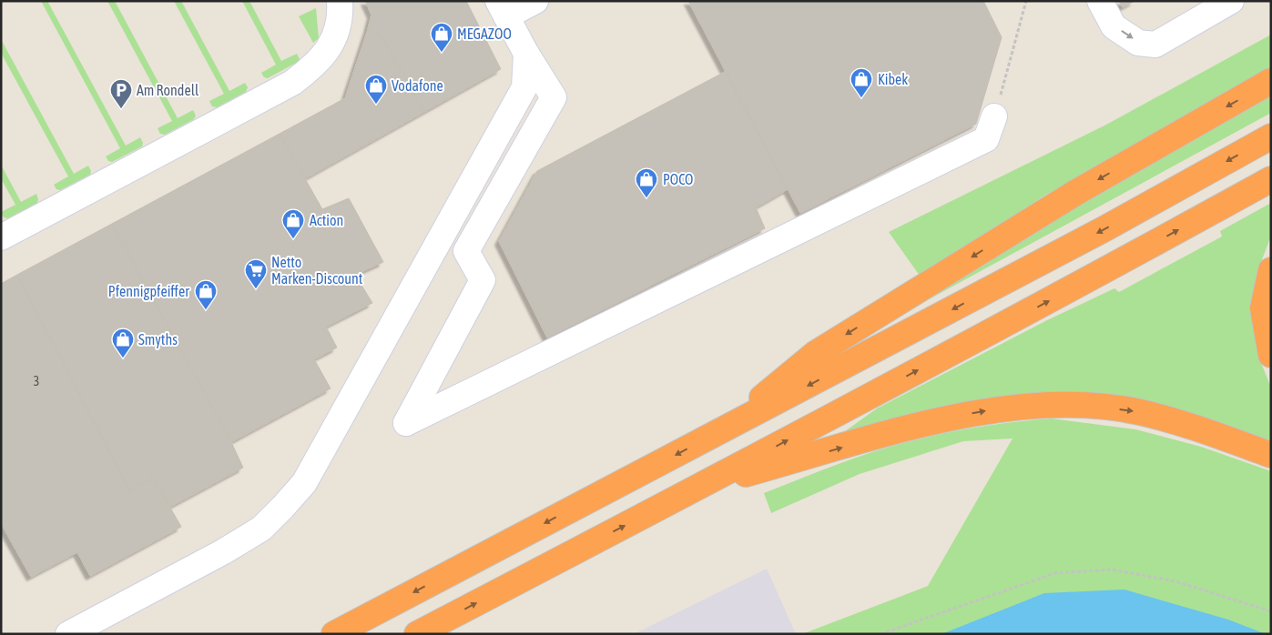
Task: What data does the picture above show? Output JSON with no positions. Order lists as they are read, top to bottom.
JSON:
{
  "places": {
    "shop": [
      "MEGAZOO",
      "Kibek",
      "Vodafone",
      "POCO",
      "Action",
      "Pfennigpfeiffer",
      "Smyths"
    ],
    "parking": ["Am Rondell"],
    "supermarket": ["Netto Marken-Discount"]
  },
  "house_numbers": ["3"]
}
